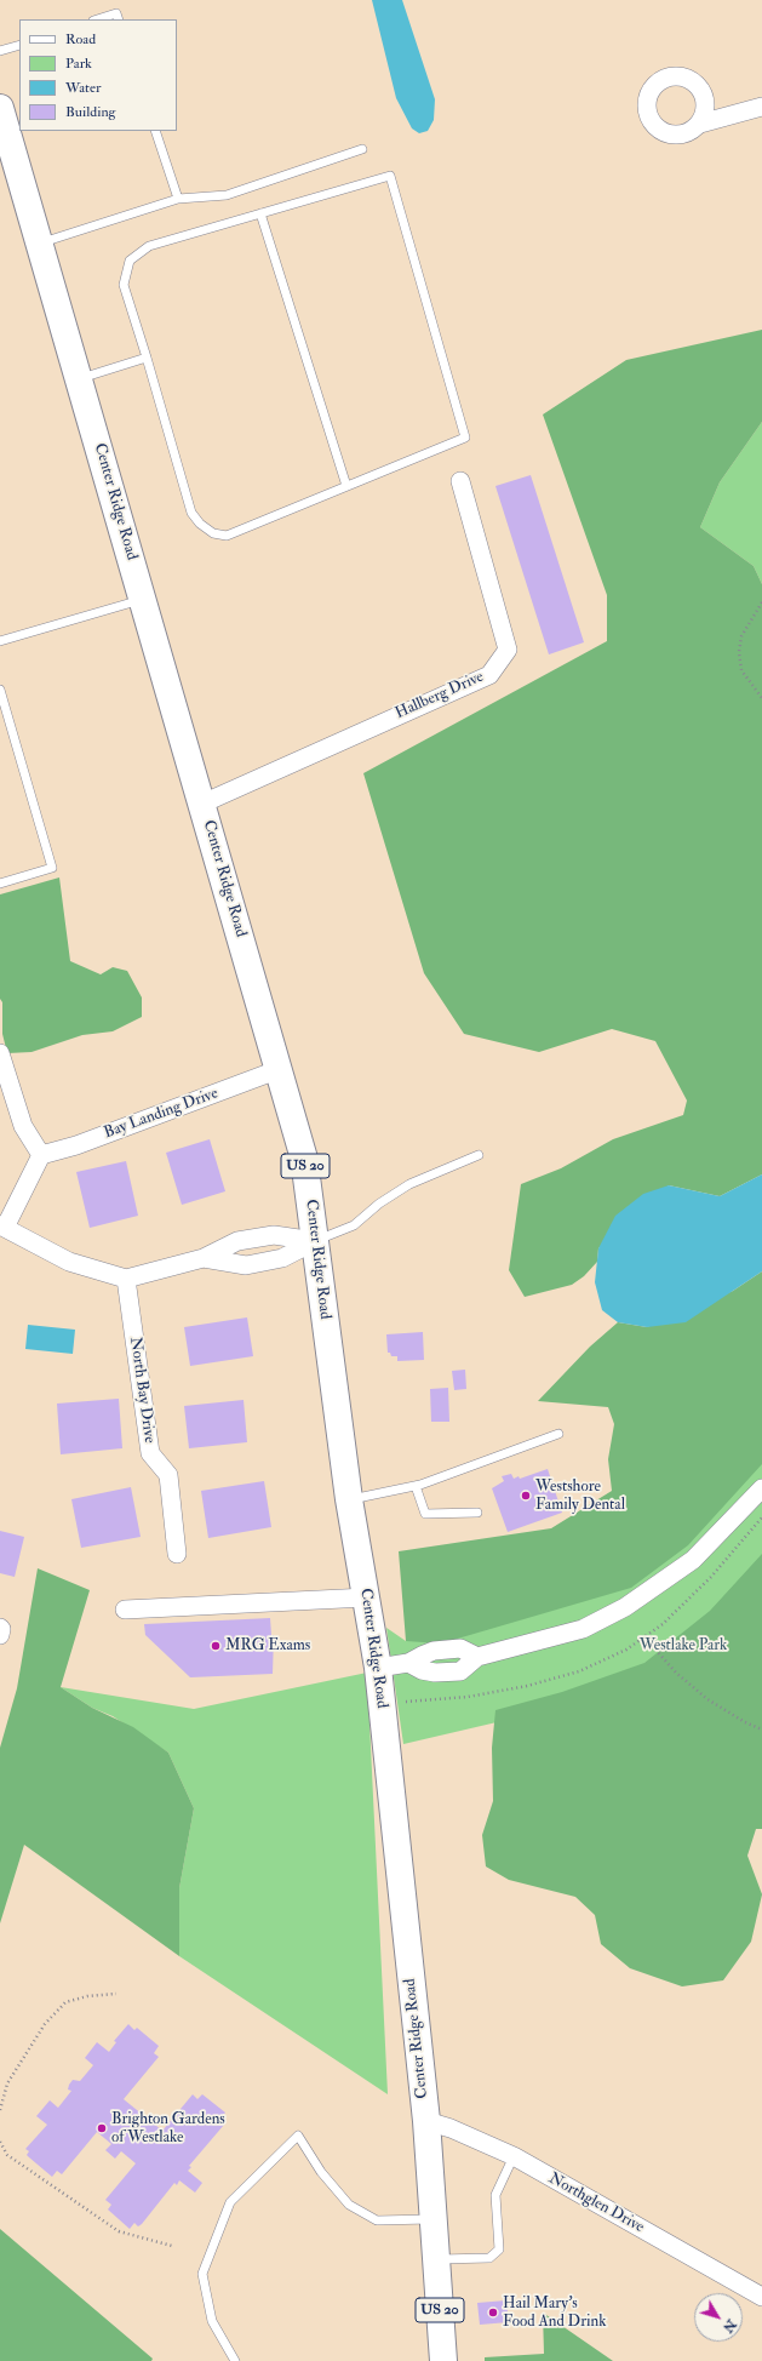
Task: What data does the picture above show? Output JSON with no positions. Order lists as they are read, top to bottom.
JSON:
{
  "streets": {
    "main road": ["Center Ridge Road", "US 20"],
    "street": [
      "Hallberg Drive",
      "Bay Landing Drive",
      "North Bay Drive",
      "Northglen Drive"
    ]
  },
  "crossings": [
    ["Center Ridge Road", "Hallberg Drive"],
    ["Center Ridge Road", "Bay Landing Drive"],
    ["Center Ridge Road", "Northglen Drive"]
  ],
  "parks": ["Westlake Park"],
  "places": [
    "Westshore Family Dental",
    "MRG Exams",
    "Brighton Gardens of Westlake",
    "Hail Mary's Food And Drink"
  ],
  "legend": [
    "Road",
    "Park",
    "Water",
    "Building"
  ],
  "north": "bottom right"
}
